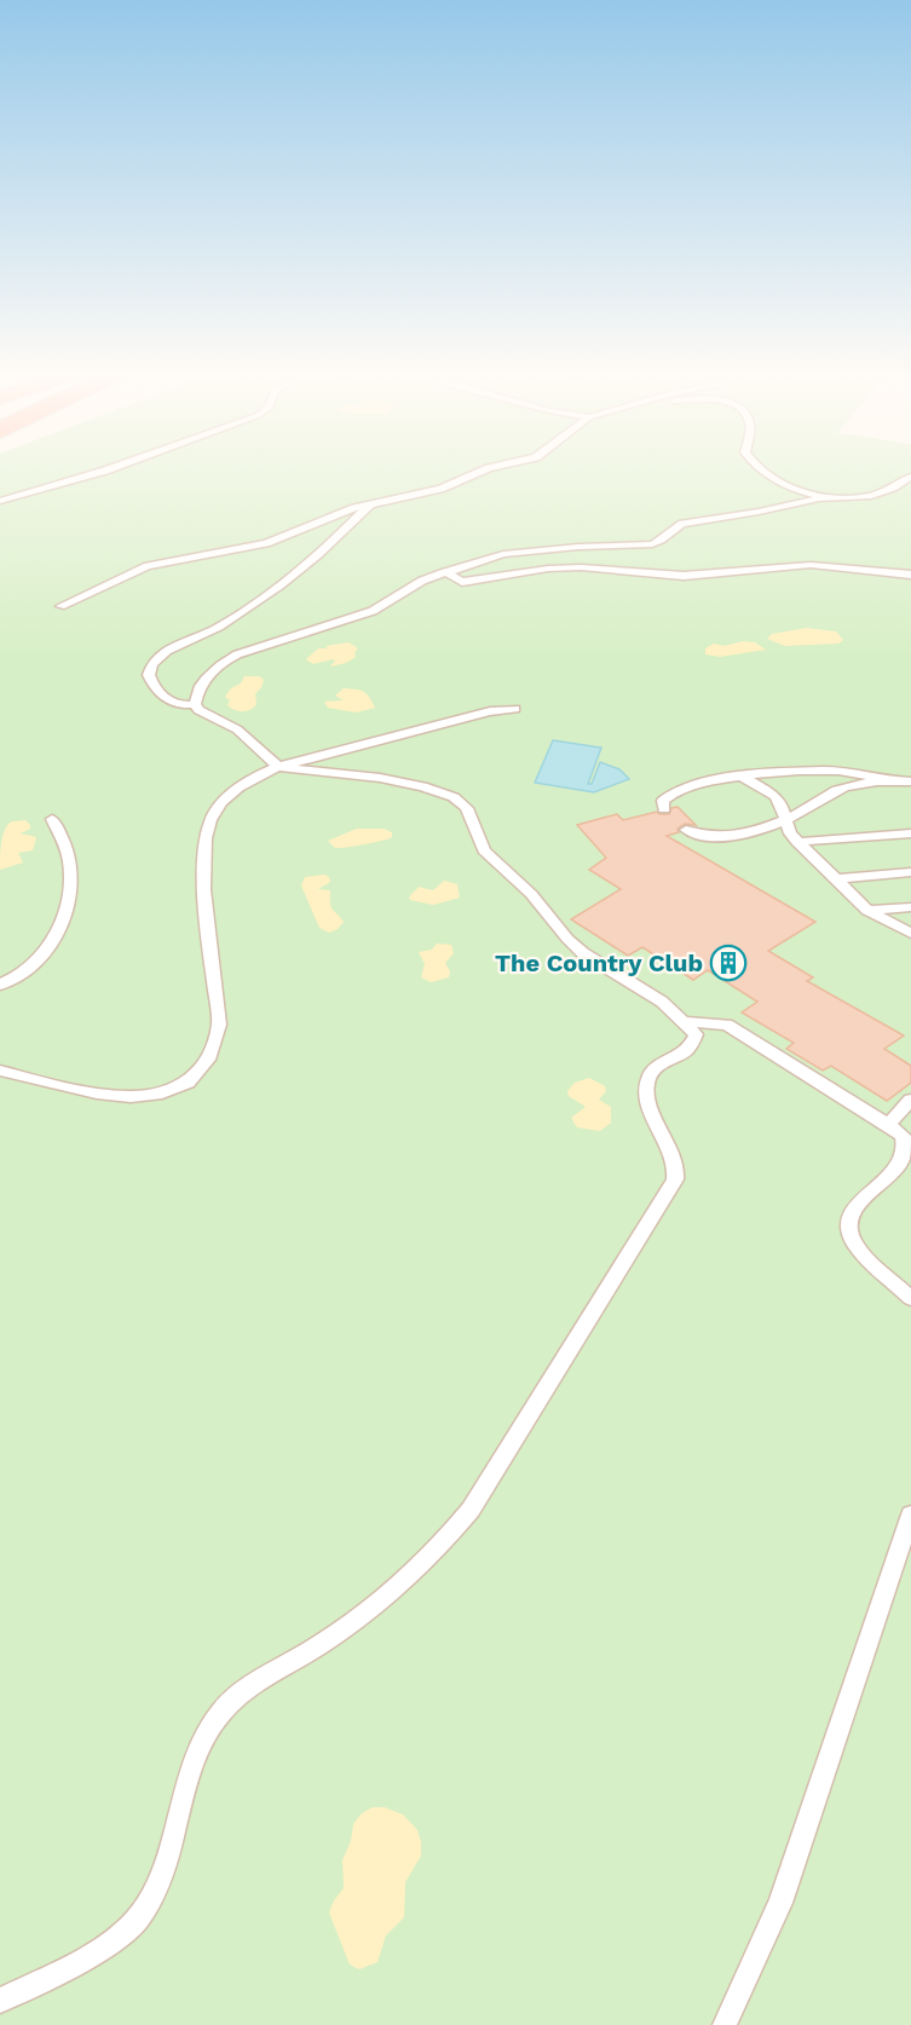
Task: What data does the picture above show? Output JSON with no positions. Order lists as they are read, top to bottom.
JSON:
{
  "places": {
    "building": ["The Country Club"]
  }
}
